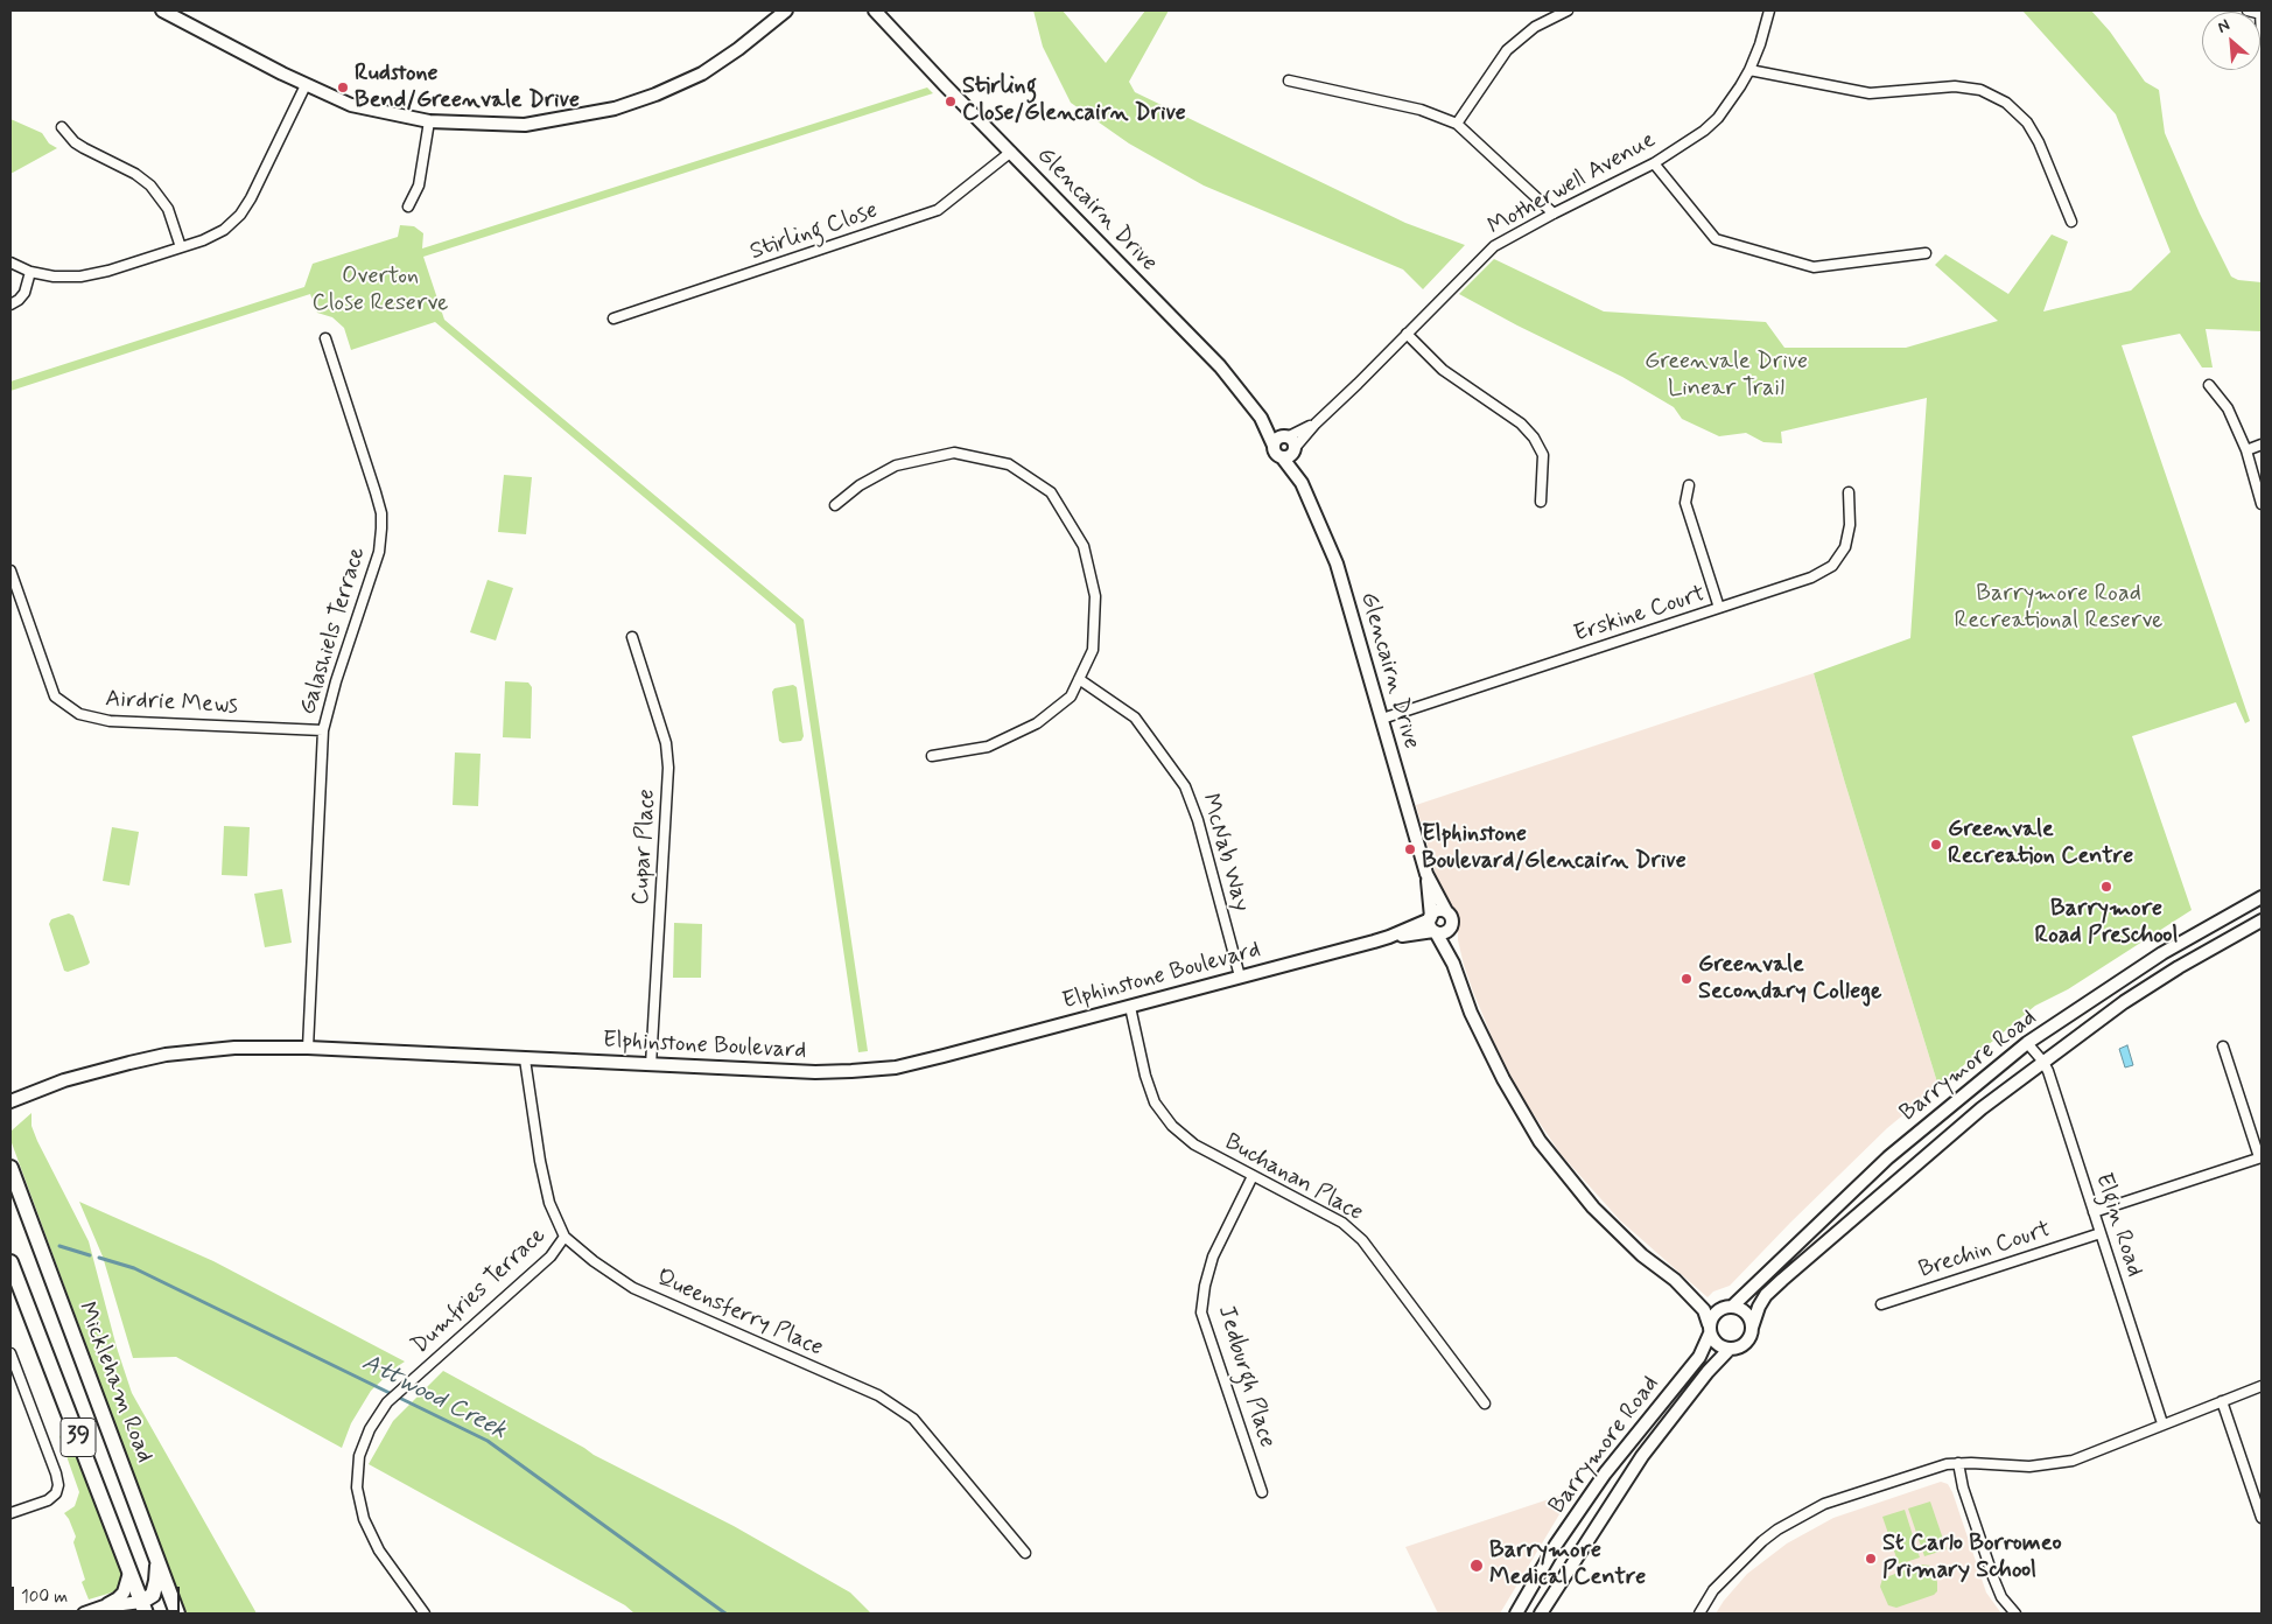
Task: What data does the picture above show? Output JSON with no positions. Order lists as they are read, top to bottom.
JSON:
{
  "streets": {
    "main road": ["Mickleham Road", "39"],
    "street": [
      "Motherwell Avenue",
      "Glencairn Drive",
      "Stirling Close",
      "Erskine Court",
      "Galashiels Terrace",
      "Airdrie Mews",
      "Cupar Place",
      "McNab Way",
      "Elphinstone Boulevard",
      "Barrymore Road",
      "Buchanan Place",
      "Elgin Road",
      "Brechin Court",
      "Dumfries Terrace",
      "Queensferry Place",
      "Jedburgh Place"
    ]
  },
  "crossings": [
    ["Motherwell Avenue", "Glencairn Drive"],
    ["Glencairn Drive", "Stirling Close"],
    ["Glencairn Drive", "Erskine Court"],
    ["Glencairn Drive", "Elphinstone Boulevard"],
    ["Glencairn Drive", "Barrymore Road"],
    ["Galashiels Terrace", "Airdrie Mews"],
    ["Galashiels Terrace", "Elphinstone Boulevard"],
    ["Cupar Place", "Elphinstone Boulevard"],
    ["McNab Way", "Elphinstone Boulevard"],
    ["Elphinstone Boulevard", "Buchanan Place"],
    ["Elphinstone Boulevard", "Queensferry Place"],
    ["Barrymore Road", "Elgin Road"],
    ["Buchanan Place", "Jedburgh Place"],
    ["Elgin Road", "Brechin Court"],
    ["Dumfries Terrace", "Queensferry Place"]
  ],
  "water": ["Attwood Creek"],
  "parks": ["Overton Close Reserve", "Greenvale Drive Linear Trail", "Barrymore Road Recreational Reserve"],
  "places": [
    "Rudstone Bend/Greenvale Drive",
    "Stirling Close/Glencairn Drive",
    "Greenvale Recreation Centre",
    "Elphinstone Boulevard/Glencairn Drive",
    "Barrymore Road Preschool",
    "Greenvale Secondary College",
    "St Carlo Borromeo Primary School",
    "Barrymore Medical Centre"
  ],
  "scale_bar": "100 m",
  "north": "top left"
}
